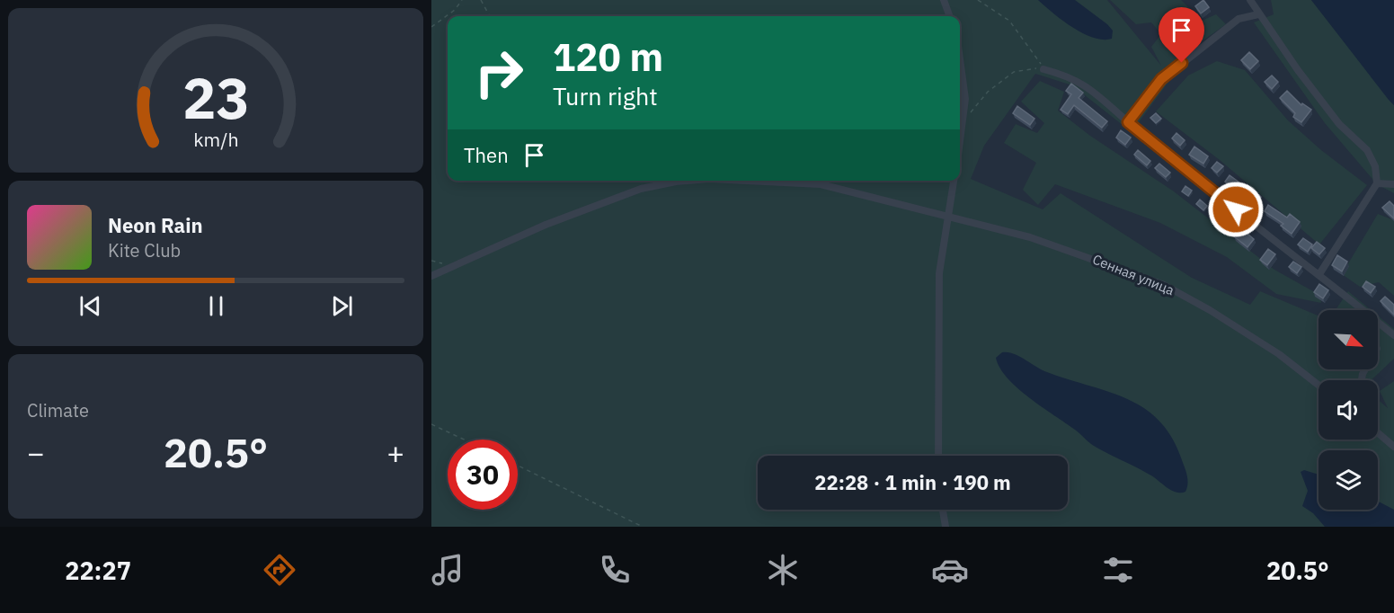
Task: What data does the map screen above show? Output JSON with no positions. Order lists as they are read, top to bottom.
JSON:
{
  "streets": {
    "street": ["Сенная улица"]
  },
  "north": "bottom right",
  "page": {
    "turn": ["120 m", "Turn right"],
    "then": "Then",
    "song": ["Neon Rain", "Kite Club"],
    "tile": "Climate",
    "heat": ["−", "20.5°", "+"],
    "limit": "30",
    "trip": "22:28 · 1 min · 190 m",
    "tabs": ["22:27", "20.5°"],
    "gauge": ["23", "km/h"]
  }
}
